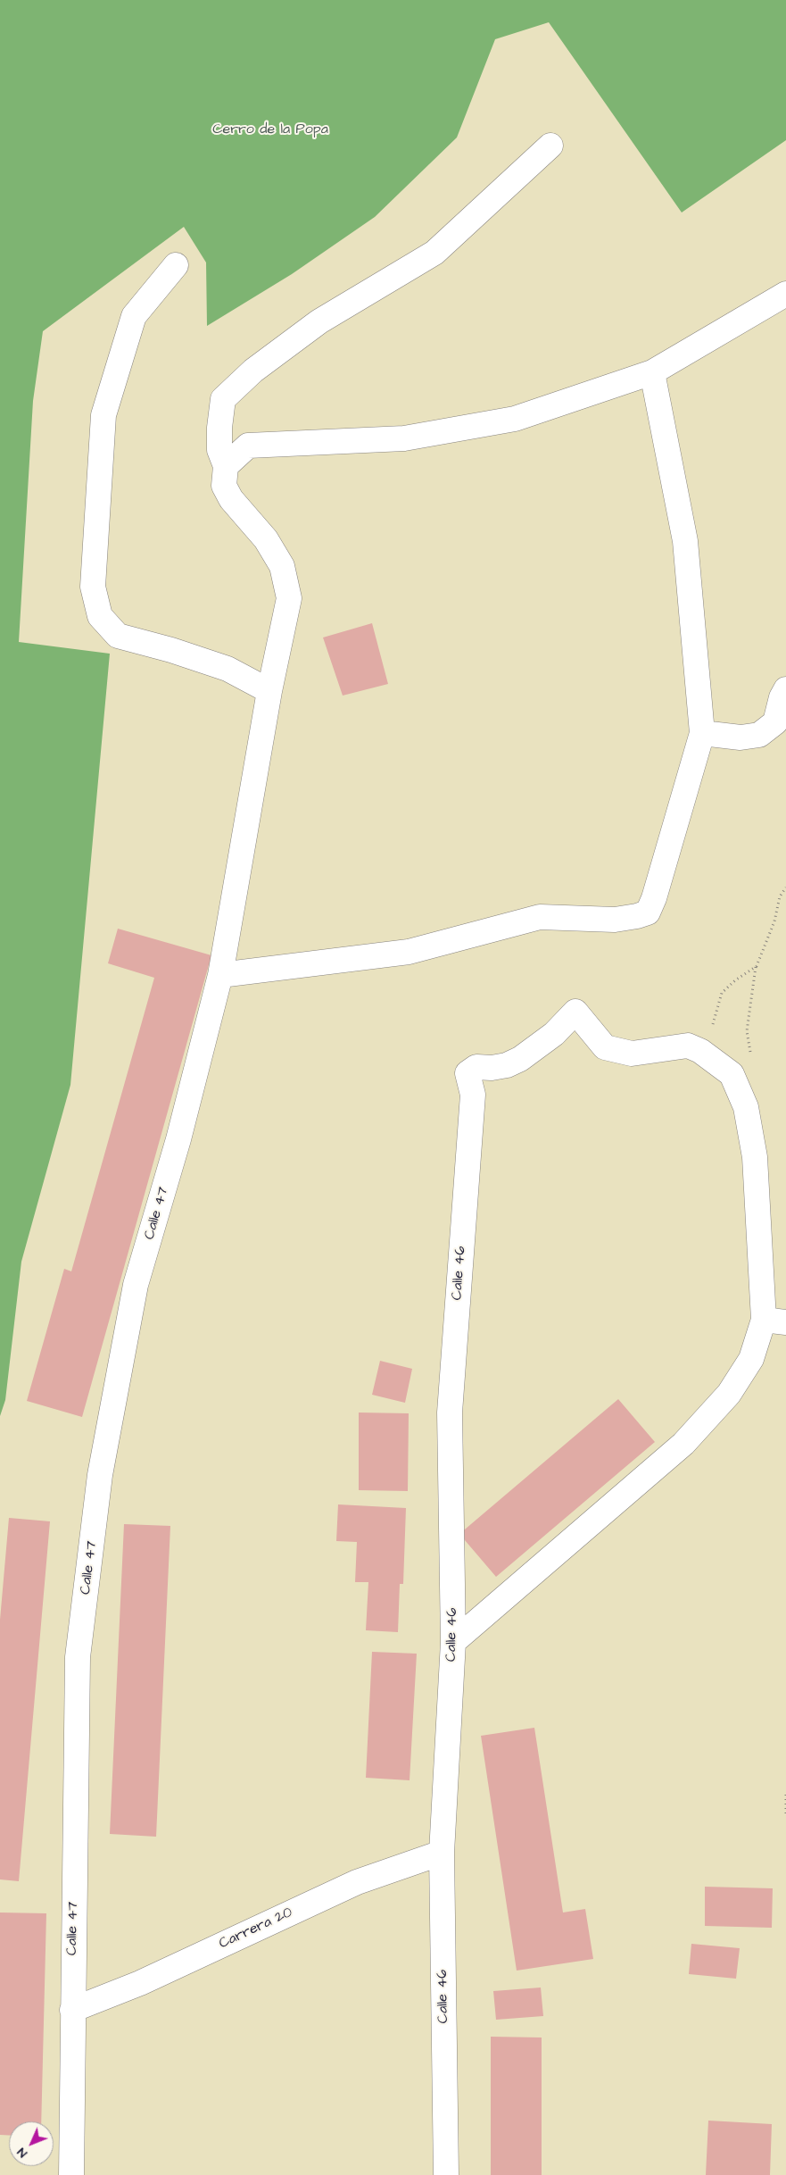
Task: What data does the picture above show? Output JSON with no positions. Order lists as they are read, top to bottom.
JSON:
{
  "streets": {
    "street": ["Calle 47", "Calle 46", "Carrera 20"]
  },
  "crossings": [
    ["Calle 47", "Carrera 20"],
    ["Calle 46", "Carrera 20"]
  ],
  "parks": ["Cerro de la Popa"],
  "north": "bottom left"
}
